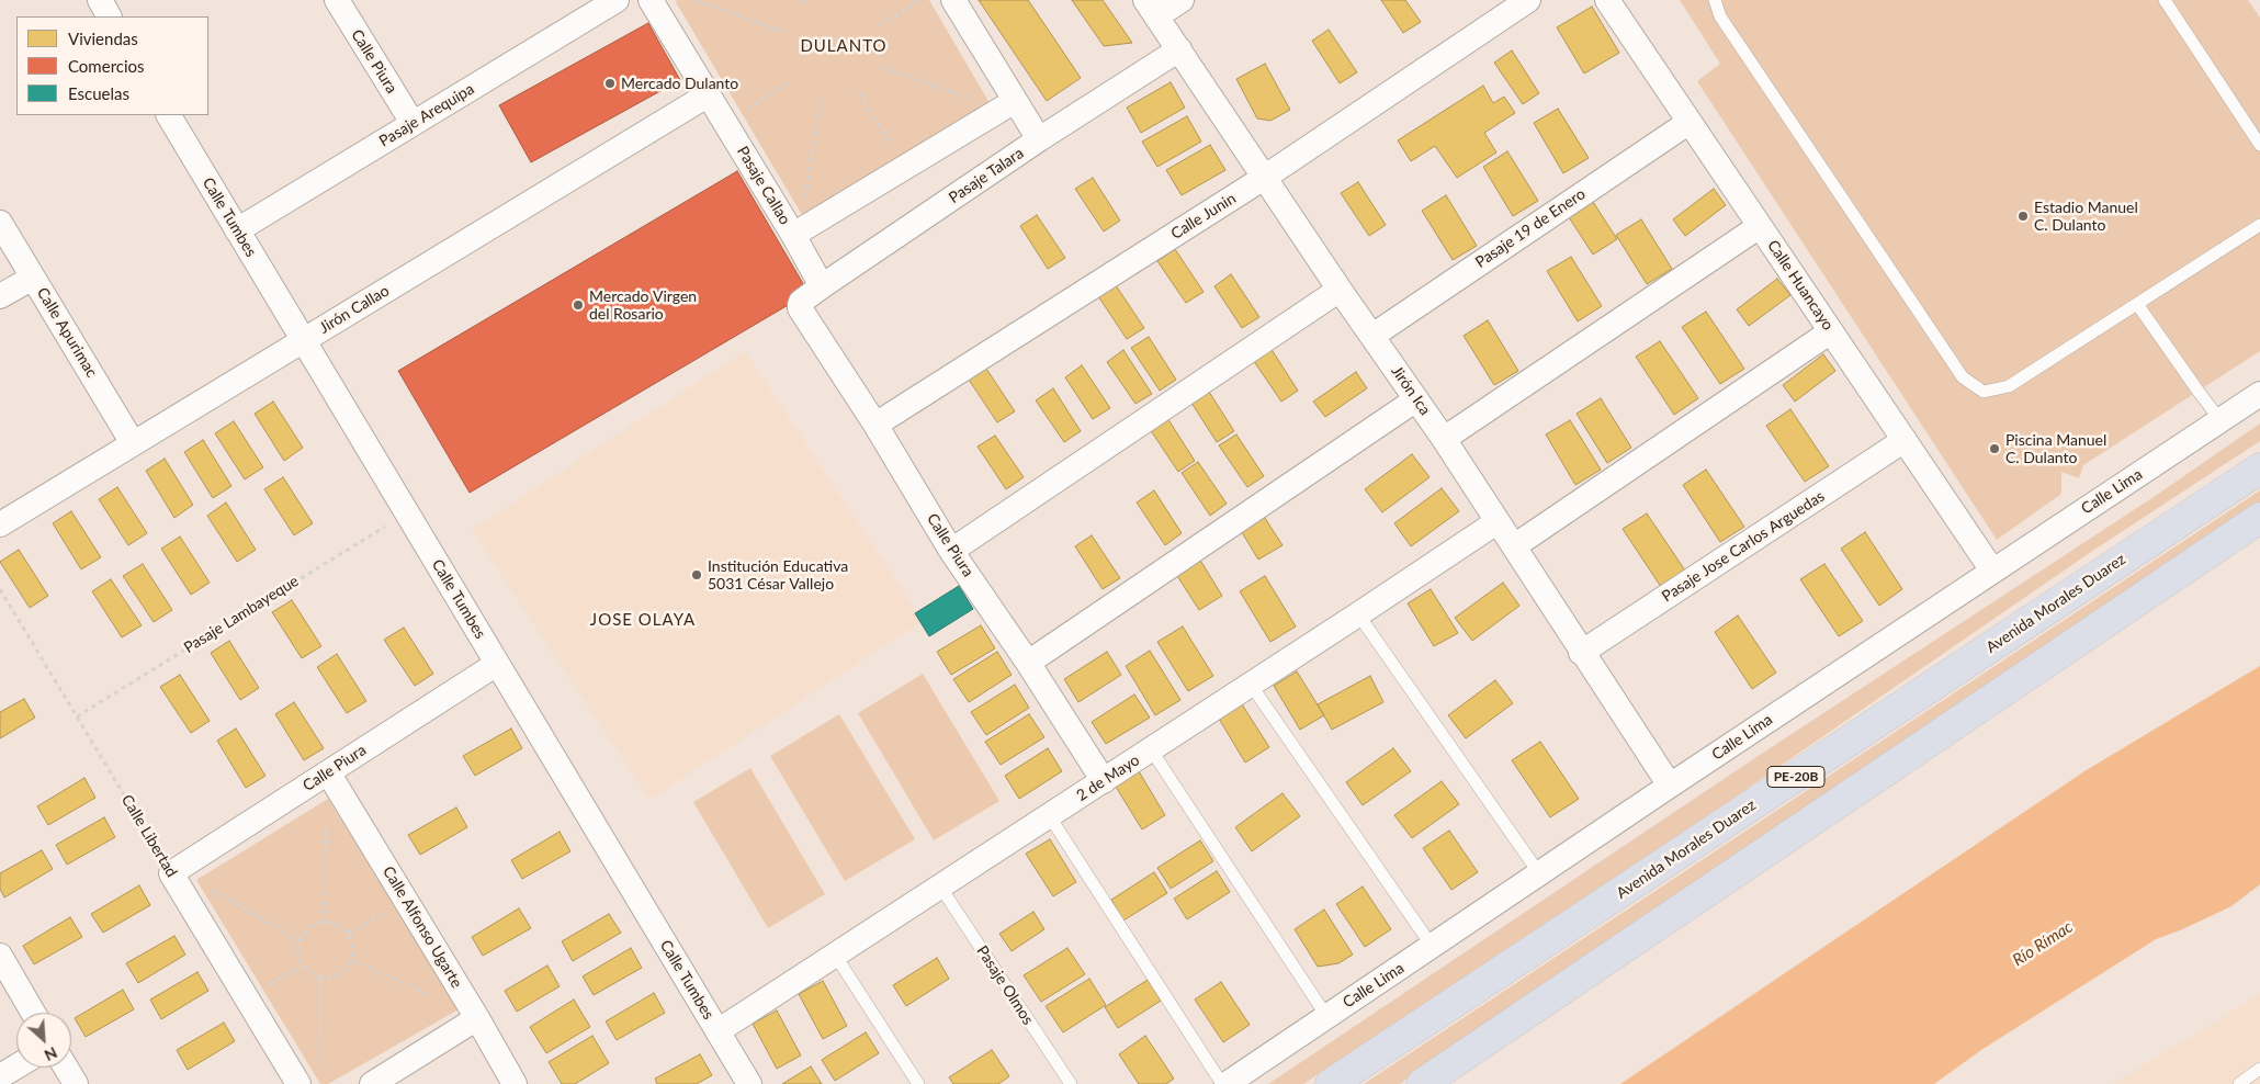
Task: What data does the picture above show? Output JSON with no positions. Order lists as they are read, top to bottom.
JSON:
{
  "streets": {
    "highway": ["Avenida Morales Duarez", "PE-20B"],
    "street": [
      "Calle Piura",
      "Pasaje Arequipa",
      "Pasaje Talara",
      "Pasaje Callao",
      "Calle Junin",
      "Calle Tumbes",
      "Pasaje 19 de Enero",
      "Calle Huancayo",
      "Jirón Callao",
      "Calle Apurimac",
      "Jirón Ica",
      "Calle Lima",
      "Pasaje Jose Carlos Arguedas",
      "2 de Mayo",
      "Calle Libertad",
      "Calle Alfonso Ugarte"
    ],
    "lane": ["Pasaje Olmos"],
    "path": ["Pasaje Lambayeque"]
  },
  "crossings": [
    ["Calle Piura", "Pasaje Arequipa"],
    ["Calle Piura", "Pasaje Talara"],
    ["Calle Piura", "Calle Junin"],
    ["Calle Piura", "Calle Tumbes"],
    ["Calle Piura", "2 de Mayo"],
    ["Calle Piura", "Calle Libertad"],
    ["Calle Piura", "Calle Alfonso Ugarte"],
    ["Pasaje Arequipa", "Calle Tumbes"],
    ["Pasaje Talara", "Jirón Ica"],
    ["Pasaje Callao", "Jirón Callao"],
    ["Calle Junin", "Jirón Ica"],
    ["Calle Tumbes", "Jirón Callao"],
    ["Calle Tumbes", "Pasaje Lambayeque"],
    ["Calle Tumbes", "2 de Mayo"],
    ["Pasaje 19 de Enero", "Calle Huancayo"],
    ["Pasaje 19 de Enero", "Jirón Ica"],
    ["Calle Huancayo", "Calle Lima"],
    ["Calle Huancayo", "Pasaje Jose Carlos Arguedas"],
    ["Jirón Callao", "Calle Apurimac"],
    ["Jirón Ica", "Calle Lima"],
    ["Jirón Ica", "Pasaje Jose Carlos Arguedas"],
    ["Jirón Ica", "2 de Mayo"],
    ["Pasaje Lambayeque", "Calle Libertad"],
    ["2 de Mayo", "Pasaje Olmos"]
  ],
  "districts": ["DULANTO", "JOSE OLAYA"],
  "water": ["Río Rímac"],
  "places": [
    "Mercado Dulanto",
    "Estadio Manuel C. Dulanto",
    "Mercado Virgen del Rosario",
    "Piscina Manuel C. Dulanto",
    "Institución Educativa 5031 César Vallejo"
  ],
  "legend": ["Viviendas", "Comercios", "Escuelas"],
  "north": "bottom right"
}
